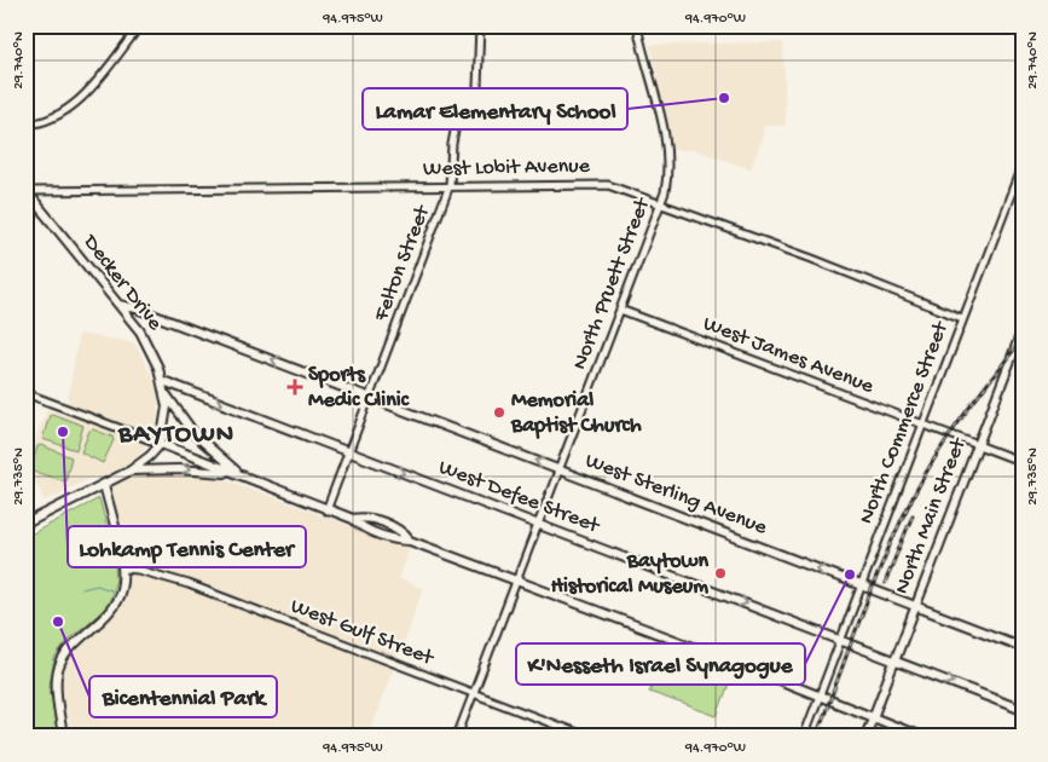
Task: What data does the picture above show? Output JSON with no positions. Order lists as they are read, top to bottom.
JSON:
{
  "streets": {
    "main road": [
      "Decker Drive",
      "West Sterling Avenue",
      "West Defee Street",
      "North Main Street"
    ],
    "street": [
      "West Lobit Avenue",
      "Felton Street",
      "North Pruett Street",
      "West James Avenue",
      "North Commerce Street",
      "West Gulf Street"
    ]
  },
  "crossings": [
    ["West Lobit Avenue", "Felton Street"],
    ["West Lobit Avenue", "Decker Drive"],
    ["West Lobit Avenue", "North Pruett Street"],
    ["West Lobit Avenue", "North Commerce Street"],
    ["Felton Street", "West Sterling Avenue"],
    ["Felton Street", "West Defee Street"],
    ["Decker Drive", "West Sterling Avenue"],
    ["Decker Drive", "West Defee Street"],
    ["North Pruett Street", "West James Avenue"],
    ["North Pruett Street", "West Sterling Avenue"],
    ["North Pruett Street", "West Defee Street"],
    ["North Pruett Street", "West Gulf Street"],
    ["West James Avenue", "North Commerce Street"],
    ["West James Avenue", "North Main Street"],
    ["North Commerce Street", "West Sterling Avenue"],
    ["North Commerce Street", "West Defee Street"],
    ["West Sterling Avenue", "North Main Street"],
    ["West Defee Street", "North Main Street"]
  ],
  "one_way": ["West Sterling Avenue"],
  "districts": ["BAYTOWN"],
  "places": {
    "other": [
      "Lamar Elementary School",
      "Memorial Baptist Church",
      "Lohkamp Tennis Center",
      "Baytown Historical Museum",
      "K'Nesseth Israel Synagogue",
      "Bicentennial Park"
    ],
    "health": ["Sports Medic Clinic"]
  },
  "coordinates": [
    "94.975°W",
    "94.970°W",
    "29.740°N",
    "29.735°N"
  ]
}
